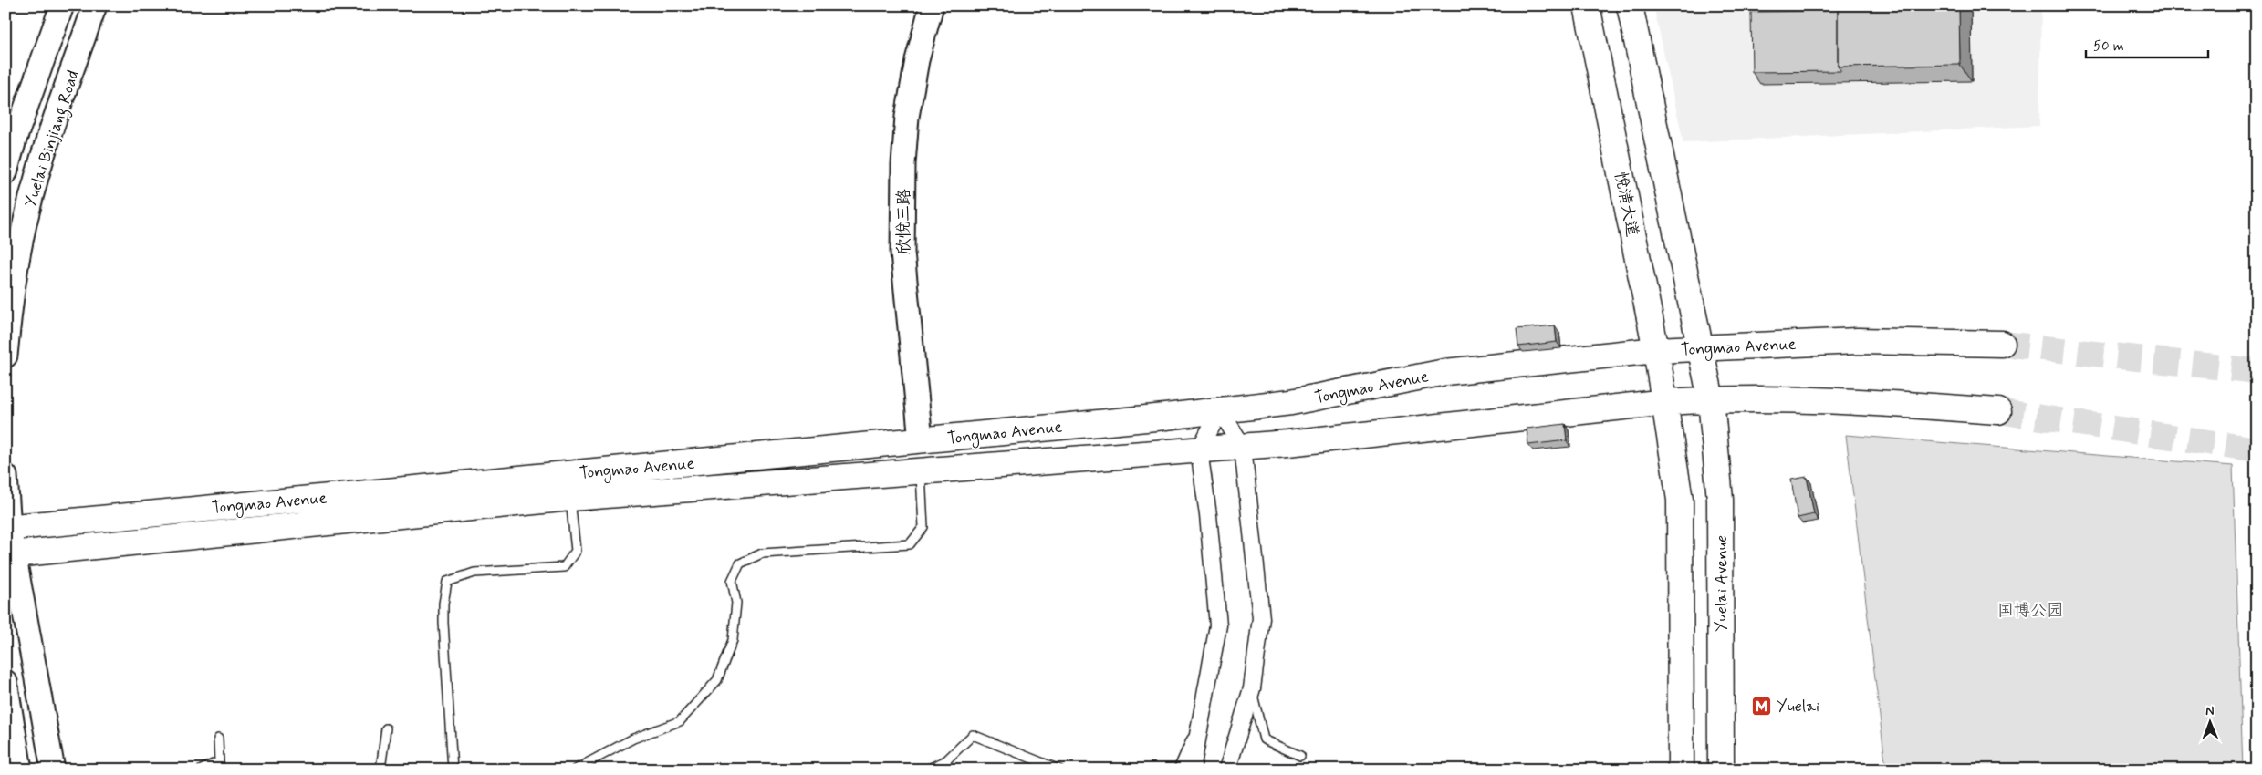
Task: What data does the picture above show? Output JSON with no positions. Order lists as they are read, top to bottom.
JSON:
{
  "streets": {
    "main road": [
      "Yuelai Binjiang Road",
      "悦清大道",
      "欣悦三路",
      "Tongmao Avenue",
      "Yuelai Avenue"
    ]
  },
  "crossings": [
    ["悦清大道", "Tongmao Avenue"],
    ["欣悦三路", "Tongmao Avenue"],
    ["Tongmao Avenue", "Yuelai Avenue"]
  ],
  "parks": ["国博公园"],
  "places": {
    "metro station": ["Yuelai"]
  },
  "scale_bar": "50 m",
  "north": "top"
}
